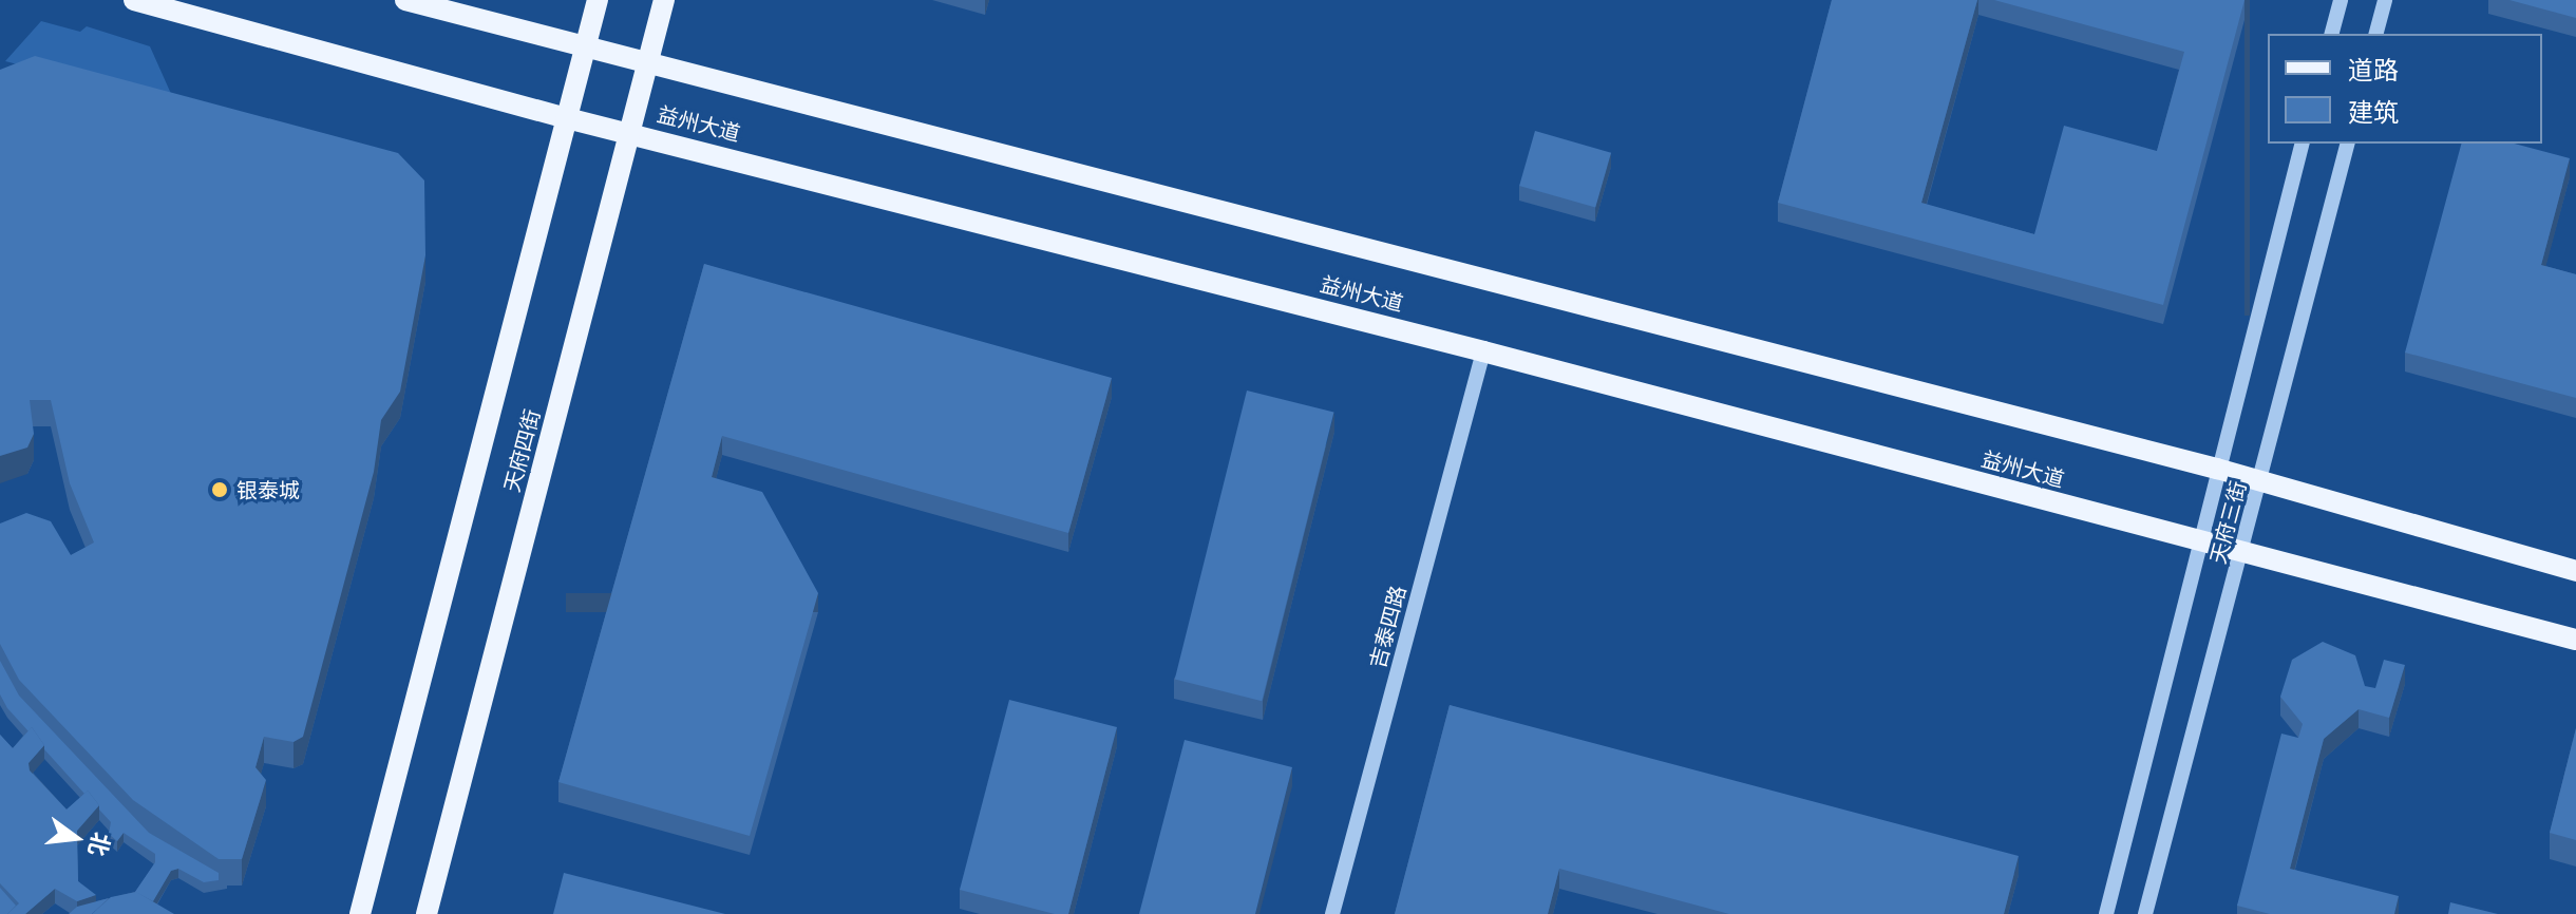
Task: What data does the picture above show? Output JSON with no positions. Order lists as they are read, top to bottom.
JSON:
{
  "streets": {
    "main road": ["益州大道", "天府四街"],
    "street": ["天府三街", "吉泰四路"]
  },
  "crossings": [
    ["益州大道", "天府四街"],
    ["益州大道", "天府三街"],
    ["益州大道", "吉泰四路"]
  ],
  "places": ["银泰城"],
  "legend": ["道路", "建筑"],
  "north": "right"
}
